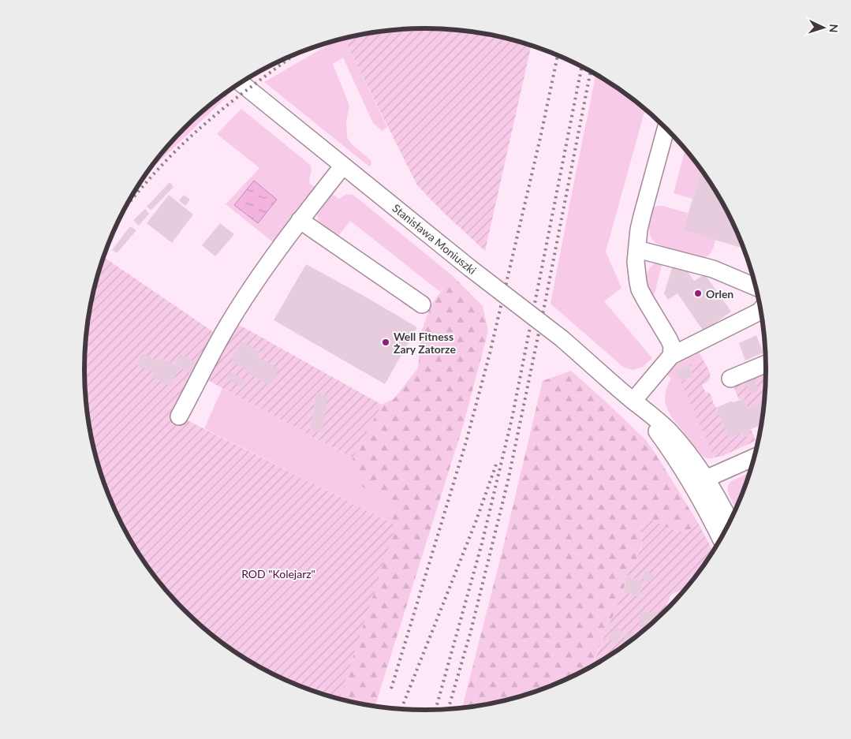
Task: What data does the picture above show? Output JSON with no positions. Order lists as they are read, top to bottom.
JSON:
{
  "streets": {
    "street": ["Stanisława Moniuszki"]
  },
  "parks": ["ROD \"Kolejarz\""],
  "places": ["Orlen", "Well Fitness Żary Zatorze"],
  "north": "right"
}
